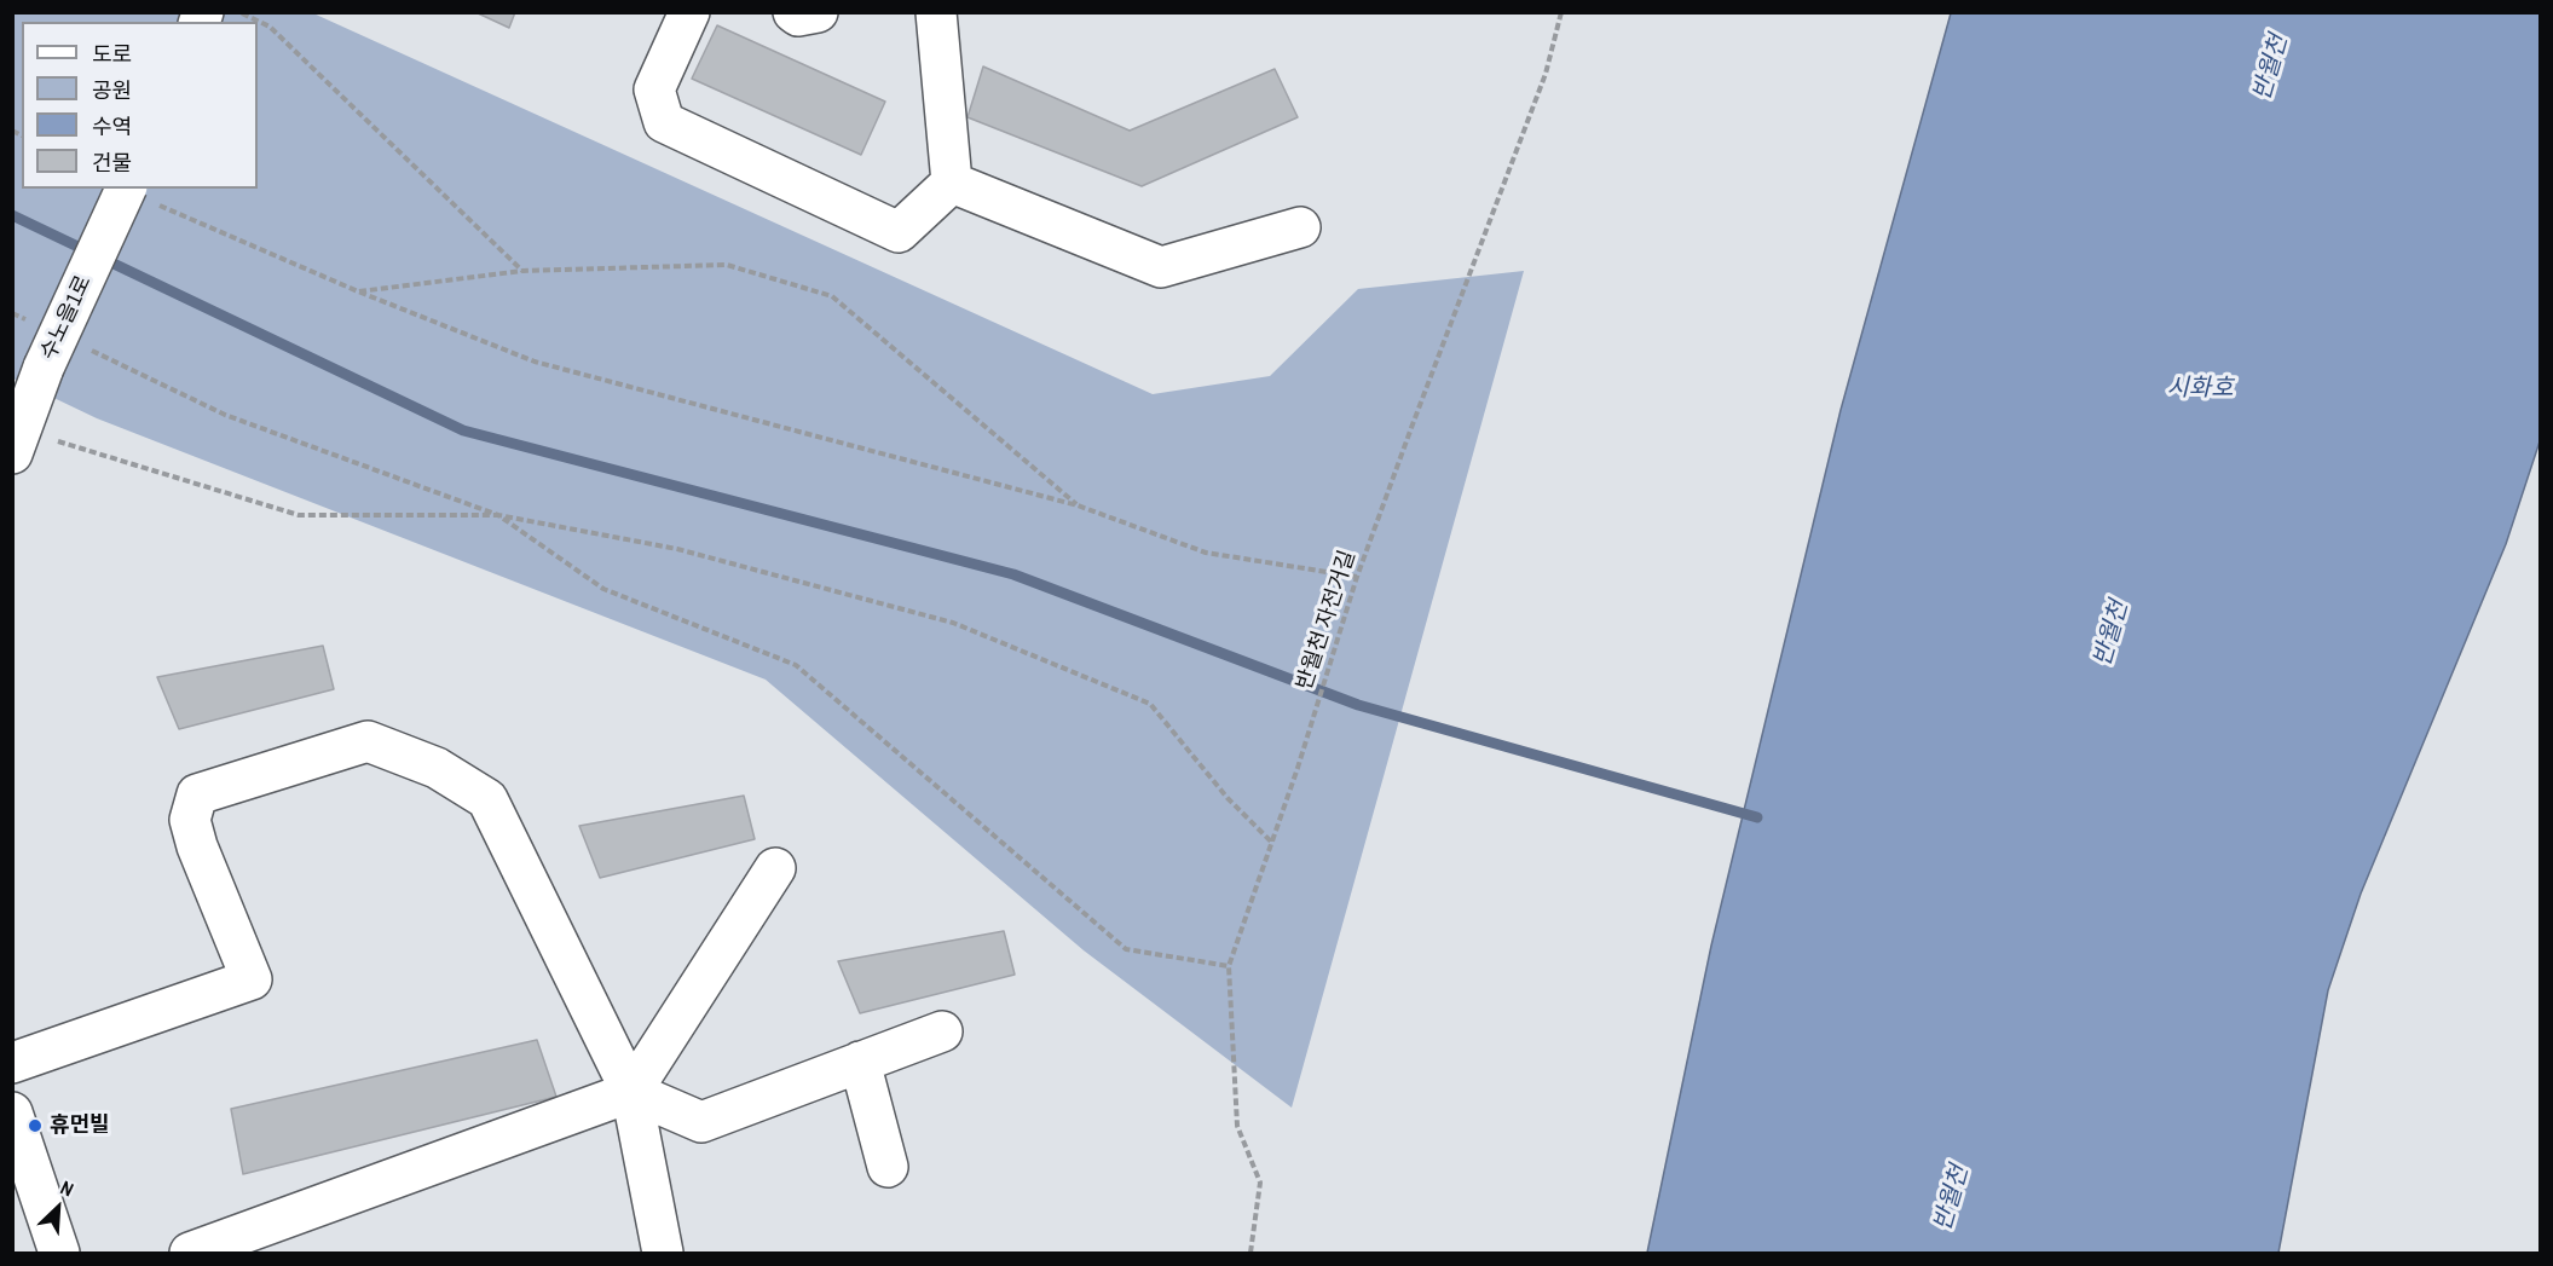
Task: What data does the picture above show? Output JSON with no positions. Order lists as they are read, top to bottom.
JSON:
{
  "streets": {
    "street": ["수노을1로"],
    "path": ["반월천 자전거길"]
  },
  "water": ["반월천", "시화호"],
  "places": ["휴먼빌"],
  "legend": [
    "도로",
    "공원",
    "수역",
    "건물"
  ],
  "north": "top right"
}
